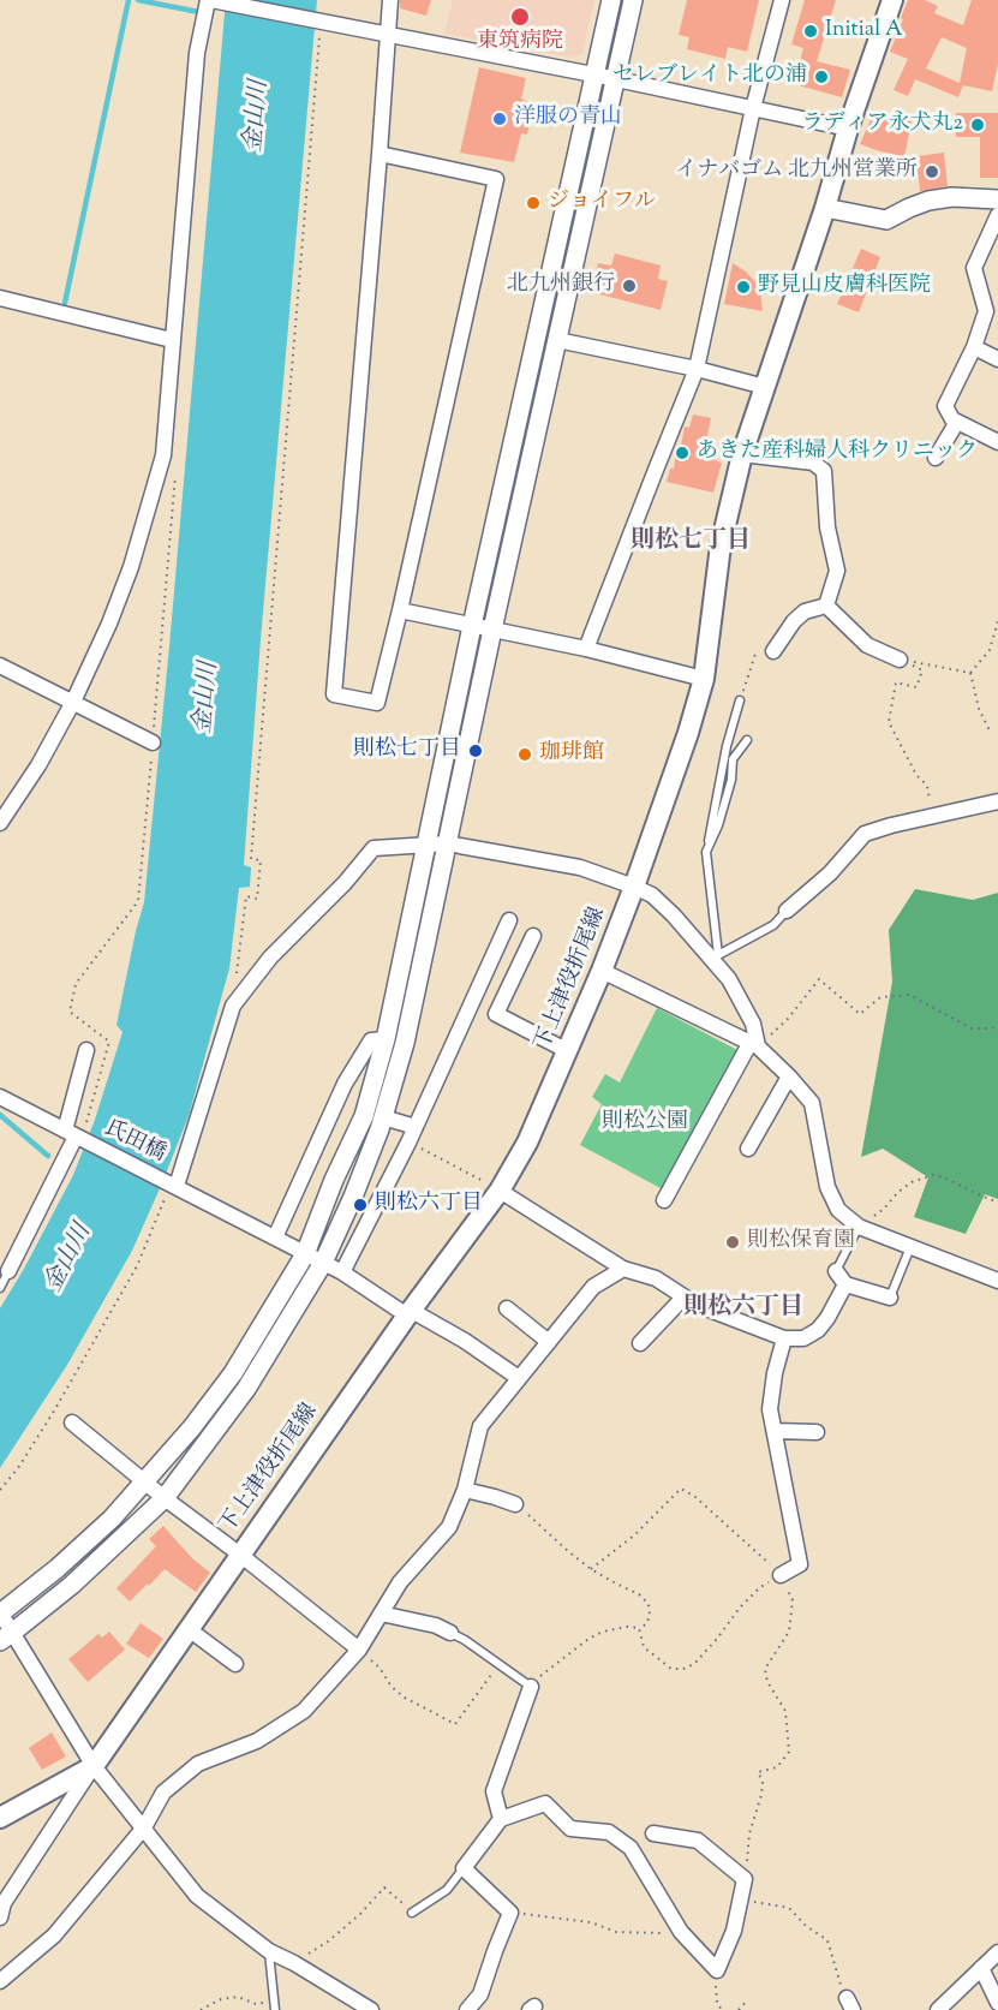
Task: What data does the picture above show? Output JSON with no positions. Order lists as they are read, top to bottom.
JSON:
{
  "streets": {
    "main road": ["下上津役折尾線"],
    "street": ["氏田橋"]
  },
  "crossings": [
    ["下上津役折尾線", "氏田橋"]
  ],
  "districts": ["則松七丁目", "則松六丁目"],
  "water": ["金山川"],
  "parks": ["則松公園"],
  "places": [
    "東筑病院",
    "Initial A",
    "セレブレイト北の浦",
    "洋服の青山",
    "ラディア永犬丸2",
    "イナバゴム 北九州営業所",
    "ジョイフル",
    "北九州銀行",
    "野見山皮膚科医院",
    "あきた産科婦人科クリニック",
    "則松七丁目",
    "珈琲館",
    "則松六丁目",
    "則松保育園"
  ]
}
